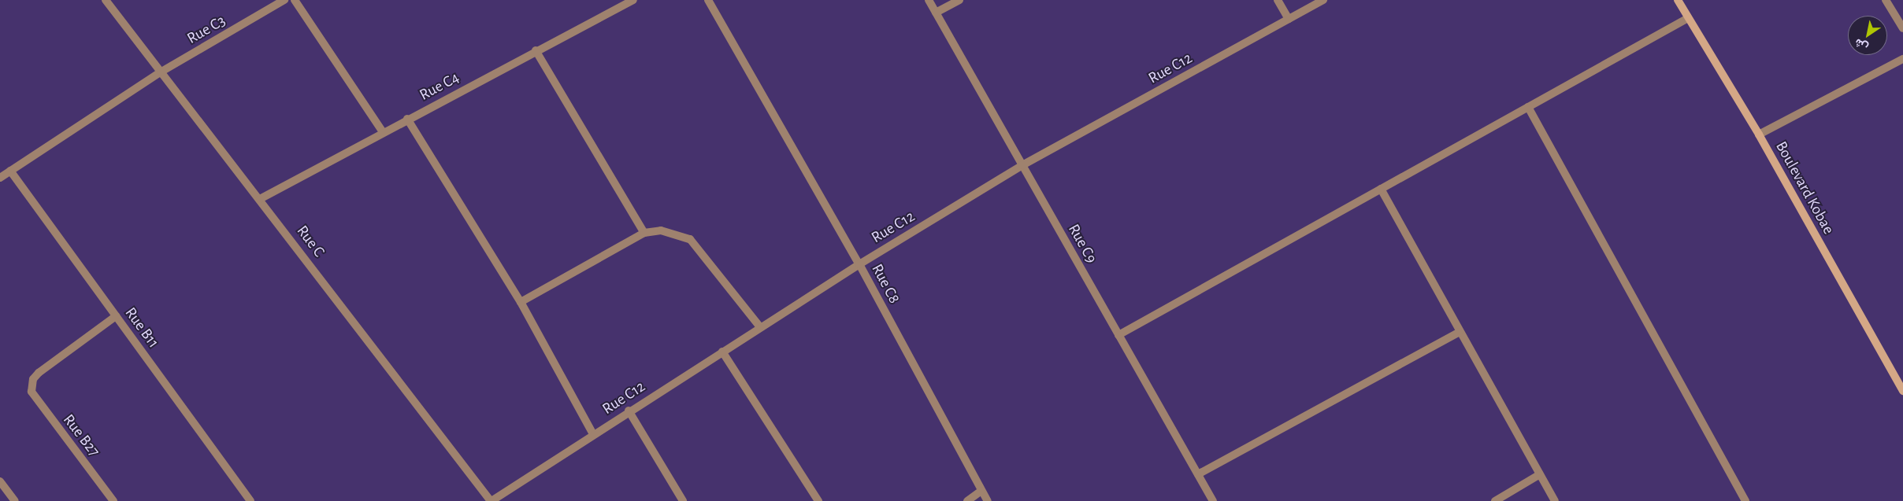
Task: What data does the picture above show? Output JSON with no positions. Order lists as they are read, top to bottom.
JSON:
{
  "streets": {
    "main road": ["Boulevard Kobae"],
    "street": [
      "Rue C3",
      "Rue C12",
      "Rue C4",
      "Rue C",
      "Rue C9",
      "Rue C8",
      "Rue B11",
      "Rue B27"
    ]
  },
  "crossings": [
    ["Rue C3", "Rue C"],
    ["Rue C3", "Rue B11"],
    ["Rue C12", "Rue C"],
    ["Rue C12", "Rue C9"],
    ["Rue C12", "Rue C8"],
    ["Rue C4", "Rue C"],
    ["Rue B11", "Rue B27"]
  ],
  "north": "bottom left"
}
